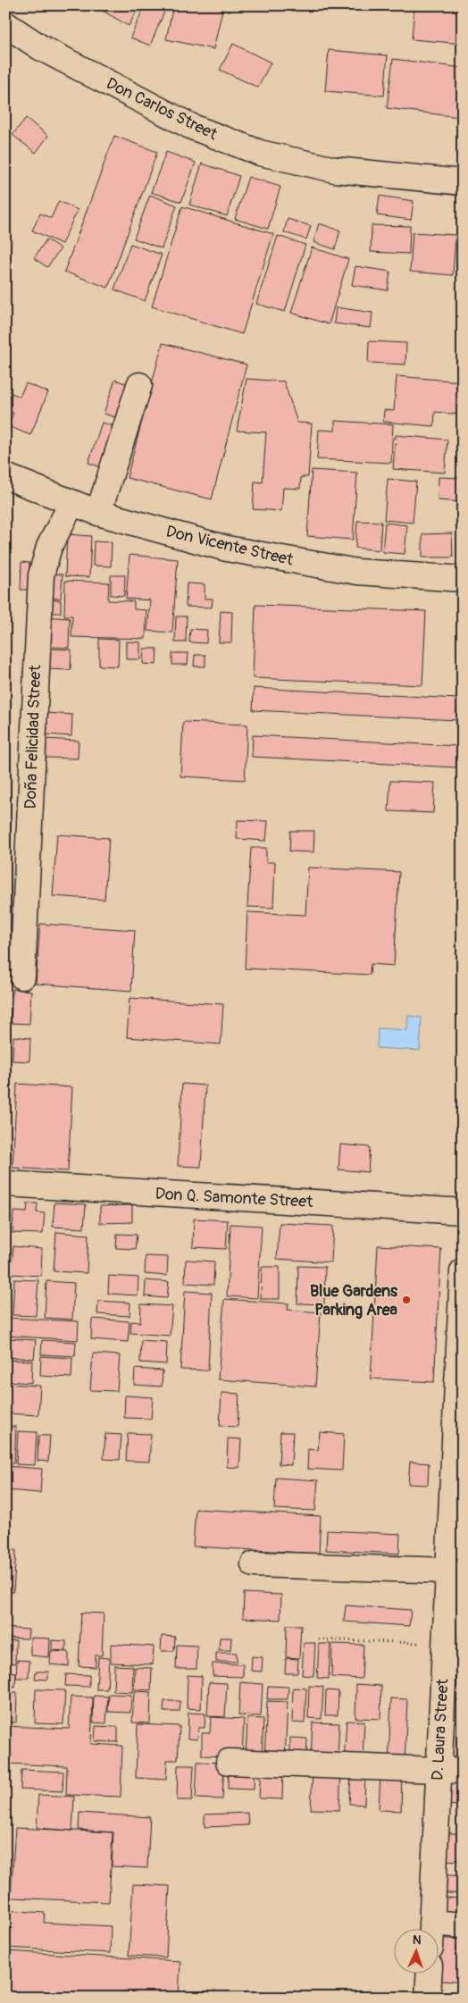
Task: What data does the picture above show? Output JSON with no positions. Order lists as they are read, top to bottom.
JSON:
{
  "streets": {
    "street": [
      "Don Carlos Street",
      "Don Vicente Street",
      "Doña Felicidad Street",
      "Don Q. Samonte Street",
      "D. Laura Street"
    ]
  },
  "crossings": [
    ["Don Vicente Street", "Doña Felicidad Street"]
  ],
  "places": ["Blue Gardens Parking Area"],
  "north": "top"
}
